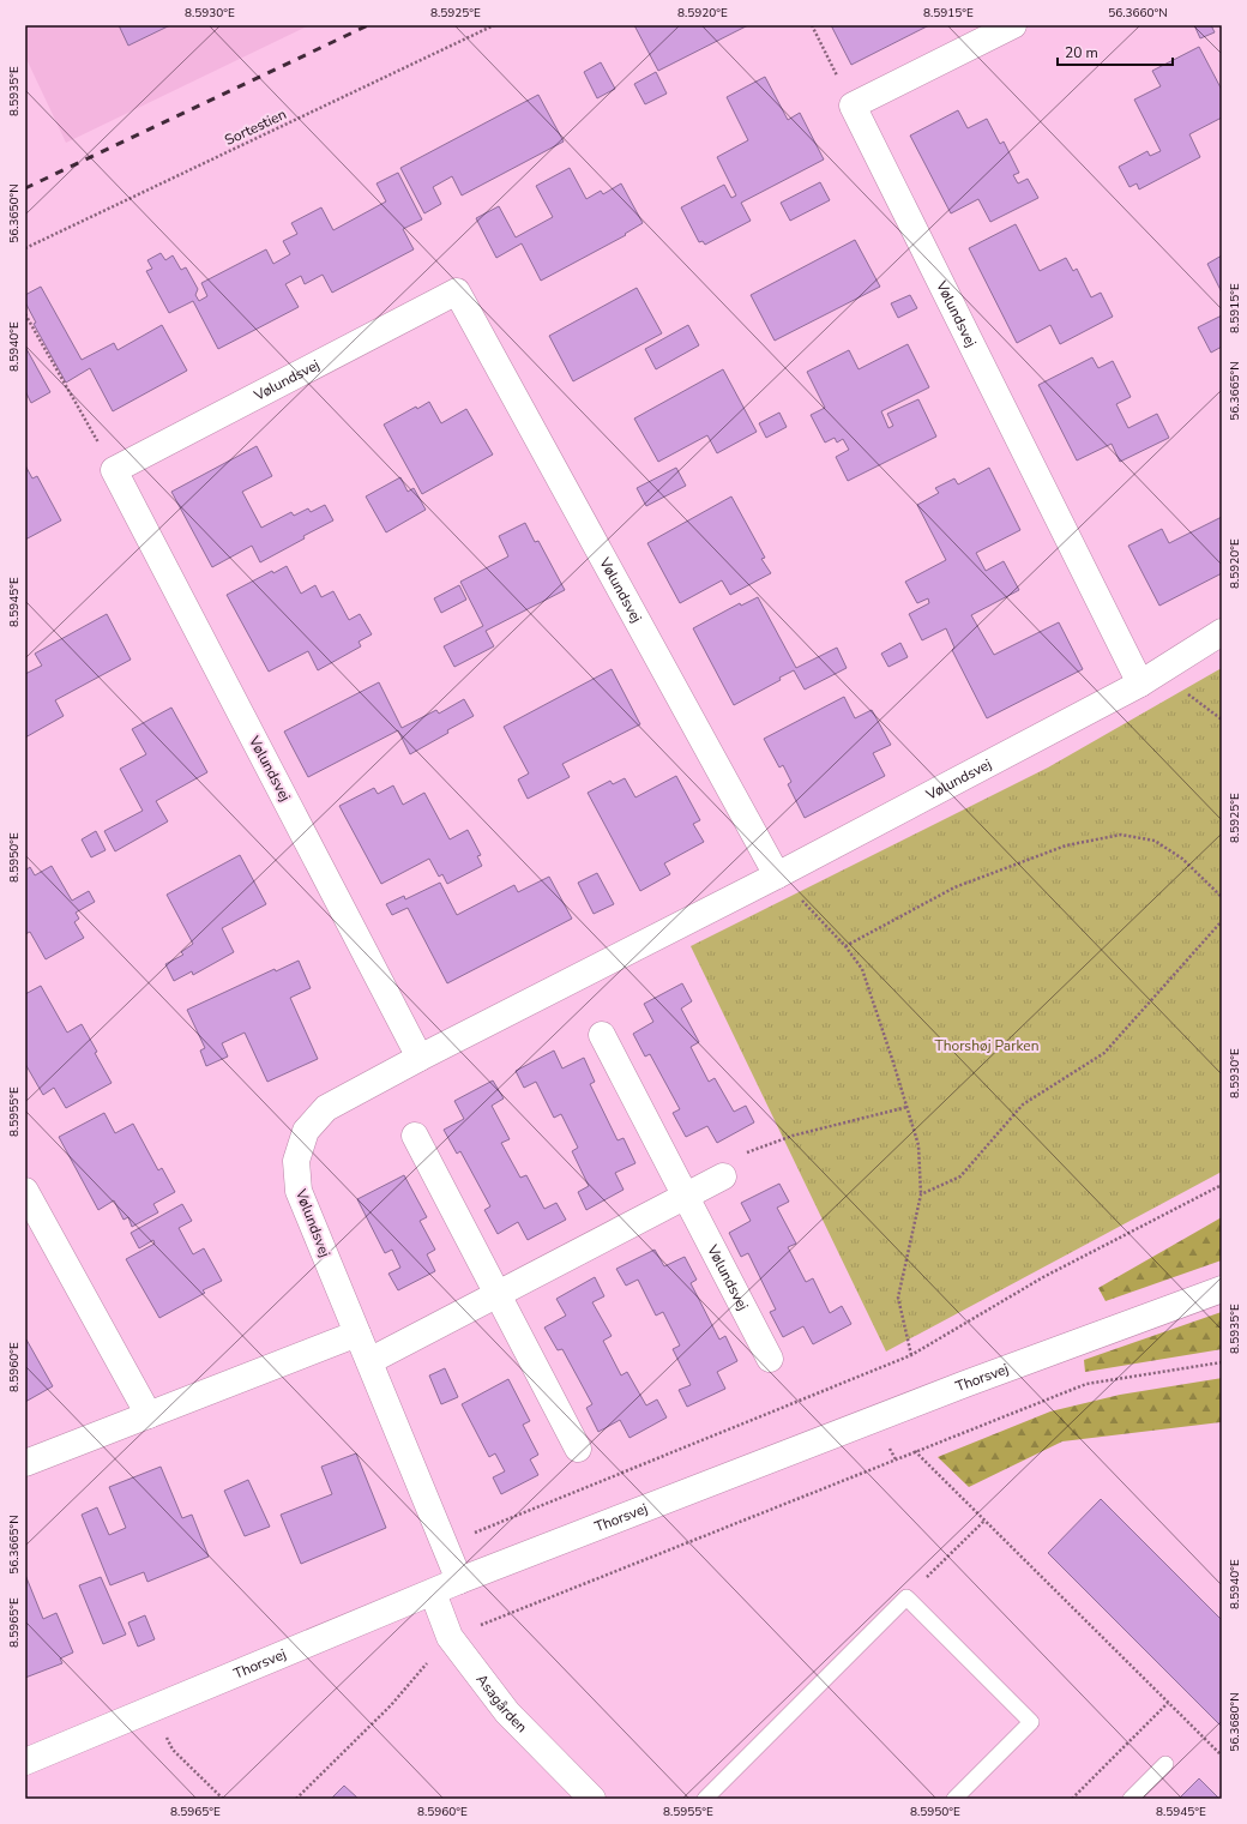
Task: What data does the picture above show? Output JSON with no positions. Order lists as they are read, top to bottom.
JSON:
{
  "streets": {
    "street": ["Vølundsvej", "Thorsvej", "Asagården"],
    "path": ["Sortestien"]
  },
  "crossings": [
    ["Vølundsvej", "Thorsvej"],
    ["Thorsvej", "Asagården"]
  ],
  "parks": ["Thorshøj Parken"],
  "scale_bar": "20 m",
  "coordinates": [
    "8.5930°E",
    "8.5925°E",
    "8.5920°E",
    "8.5915°E",
    "56.3660°N",
    "8.5935°E",
    "56.3650°N",
    "8.5940°E",
    "56.3665°N",
    "8.5945°E",
    "8.5950°E",
    "8.5955°E",
    "8.5960°E",
    "8.5965°E",
    "56.3680°N"
  ]
}
